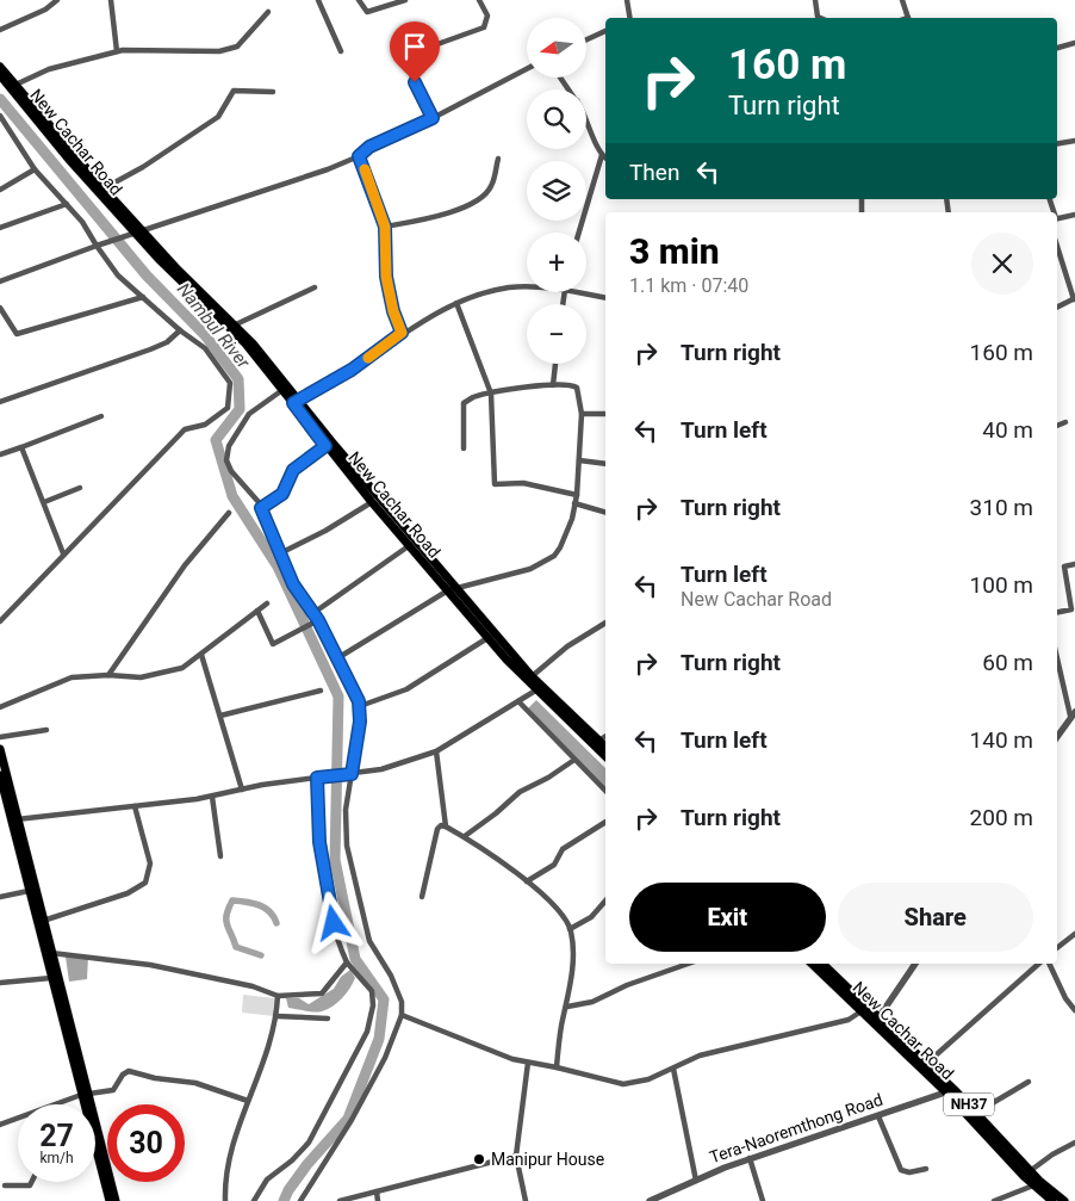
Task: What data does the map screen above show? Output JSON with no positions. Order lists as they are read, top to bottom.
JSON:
{
  "streets": {
    "main road": ["New Cachar Road", "NH37"],
    "street": ["Tera-Naoremthong Road"]
  },
  "crossings": [
    ["New Cachar Road", "Tera-Naoremthong Road"]
  ],
  "water": ["Nambul River"],
  "places": ["Manipur House"],
  "north": "left",
  "page": {
    "map_buttons": ["+", "−"],
    "turn": ["160 m", "Turn right"],
    "then": "Then",
    "heading": ["3 min", "1.1 km · 07:40"],
    "list": [
      {
        "name": "Turn right",
        "value": "160 m"
      },
      {
        "name": "Turn left",
        "value": "40 m"
      },
      {
        "name": "Turn right",
        "value": "310 m"
      },
      {
        "name": "Turn left",
        "note": "New Cachar Road",
        "value": "100 m"
      },
      {
        "name": "Turn right",
        "value": "60 m"
      },
      {
        "name": "Turn left",
        "value": "140 m"
      },
      {
        "name": "Turn right",
        "value": "200 m"
      }
    ],
    "buttons": ["Exit", "Share"],
    "speed": "27 km/h",
    "limit": "30"
  }
}
